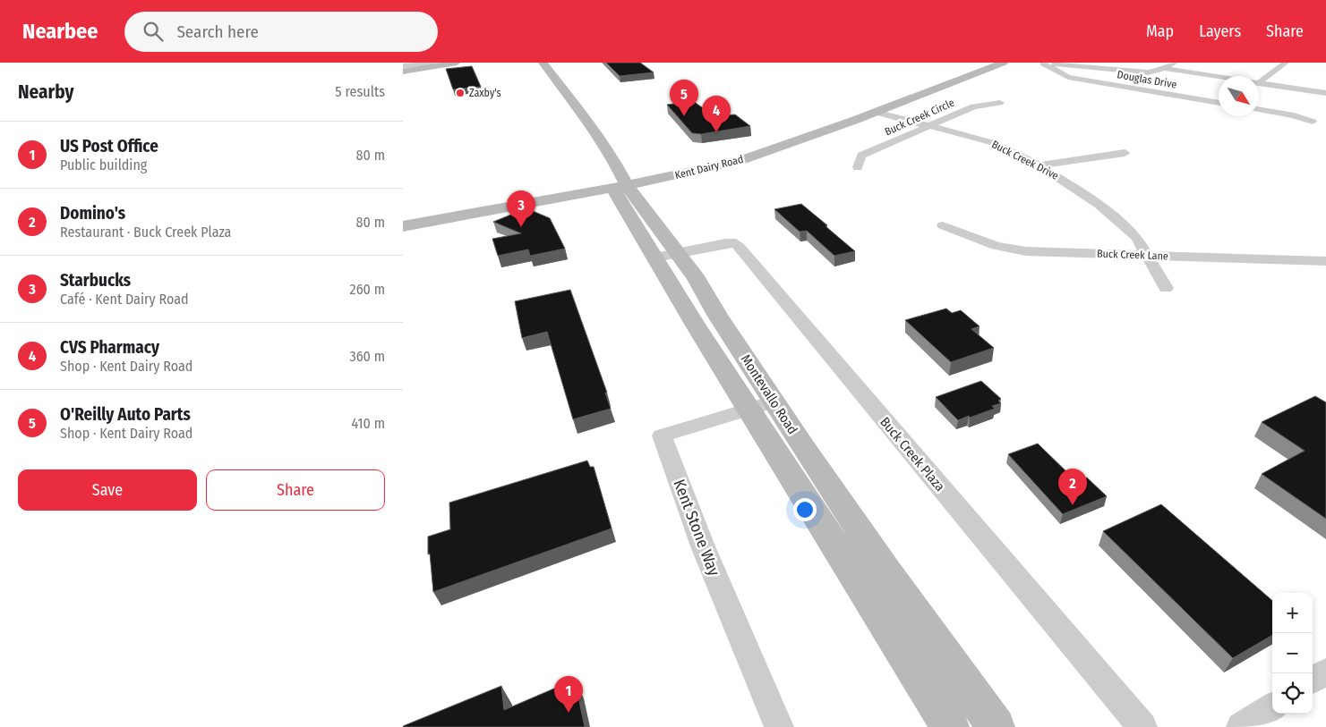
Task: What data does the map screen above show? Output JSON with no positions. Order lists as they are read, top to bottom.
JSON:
{
  "streets": {
    "main road": ["Kent Dairy Road", "Montevallo Road"],
    "street": [
      "Douglas Drive",
      "Buck Creek Circle",
      "Buck Creek Drive",
      "Buck Creek Lane",
      "Buck Creek Plaza",
      "Kent Stone Way"
    ]
  },
  "crossings": [
    ["Buck Creek Circle", "Buck Creek Drive"],
    ["Buck Creek Drive", "Kent Dairy Road"],
    ["Buck Creek Drive", "Buck Creek Lane"],
    ["Kent Dairy Road", "Montevallo Road"],
    ["Montevallo Road", "Buck Creek Plaza"],
    ["Montevallo Road", "Kent Stone Way"]
  ],
  "places": ["Zaxby's"],
  "north": "bottom right",
  "page": {
    "header": "Nearbee",
    "search": "Search here",
    "nav": ["Map", "Layers", "Share"],
    "heading": ["Nearby", "5 results"],
    "pins": [
      "5",
      "4",
      "3",
      "2",
      "1"
    ],
    "list": [
      {
        "mark": "1",
        "name": "US Post Office",
        "note": "Public building",
        "value": "80 m"
      },
      {
        "mark": "2",
        "name": "Domino's",
        "note": "Restaurant · Buck Creek Plaza",
        "value": "80 m"
      },
      {
        "mark": "3",
        "name": "Starbucks",
        "note": "Café · Kent Dairy Road",
        "value": "260 m"
      },
      {
        "mark": "4",
        "name": "CVS Pharmacy",
        "note": "Shop · Kent Dairy Road",
        "value": "360 m"
      },
      {
        "mark": "5",
        "name": "O'Reilly Auto Parts",
        "note": "Shop · Kent Dairy Road",
        "value": "410 m"
      }
    ],
    "buttons": ["Save", "Share"],
    "map_buttons": ["+", "−"]
  }
}
